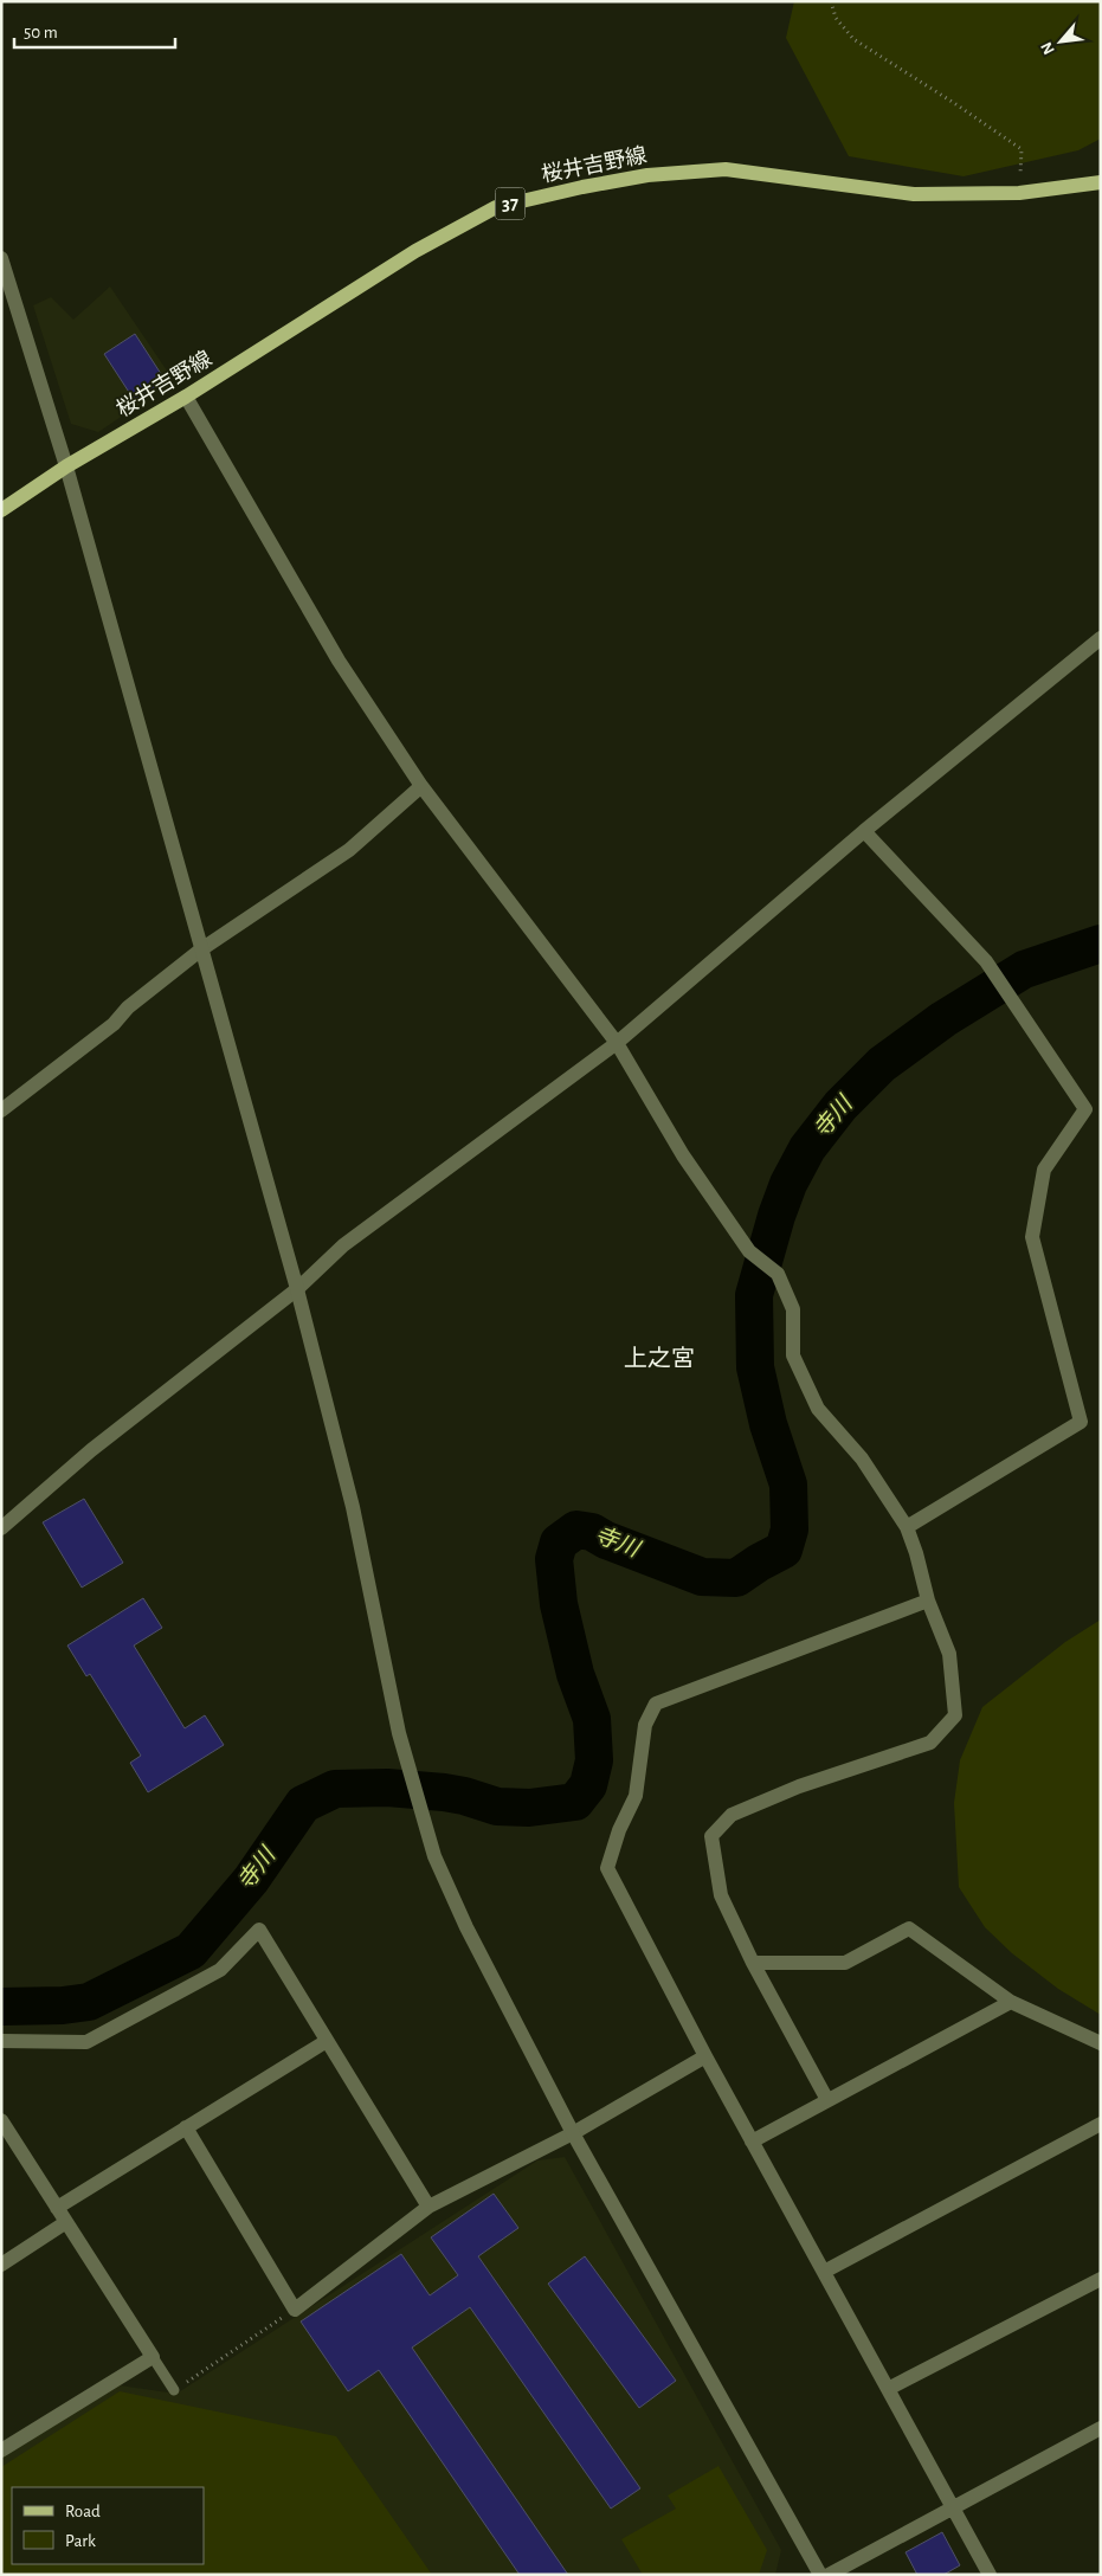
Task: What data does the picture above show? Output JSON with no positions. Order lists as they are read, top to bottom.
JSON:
{
  "streets": {
    "main road": ["桜井吉野線", "37"]
  },
  "districts": ["上之宮"],
  "water": ["寺川"],
  "legend": ["Road", "Park"],
  "scale_bar": "50 m",
  "north": "bottom left"
}
